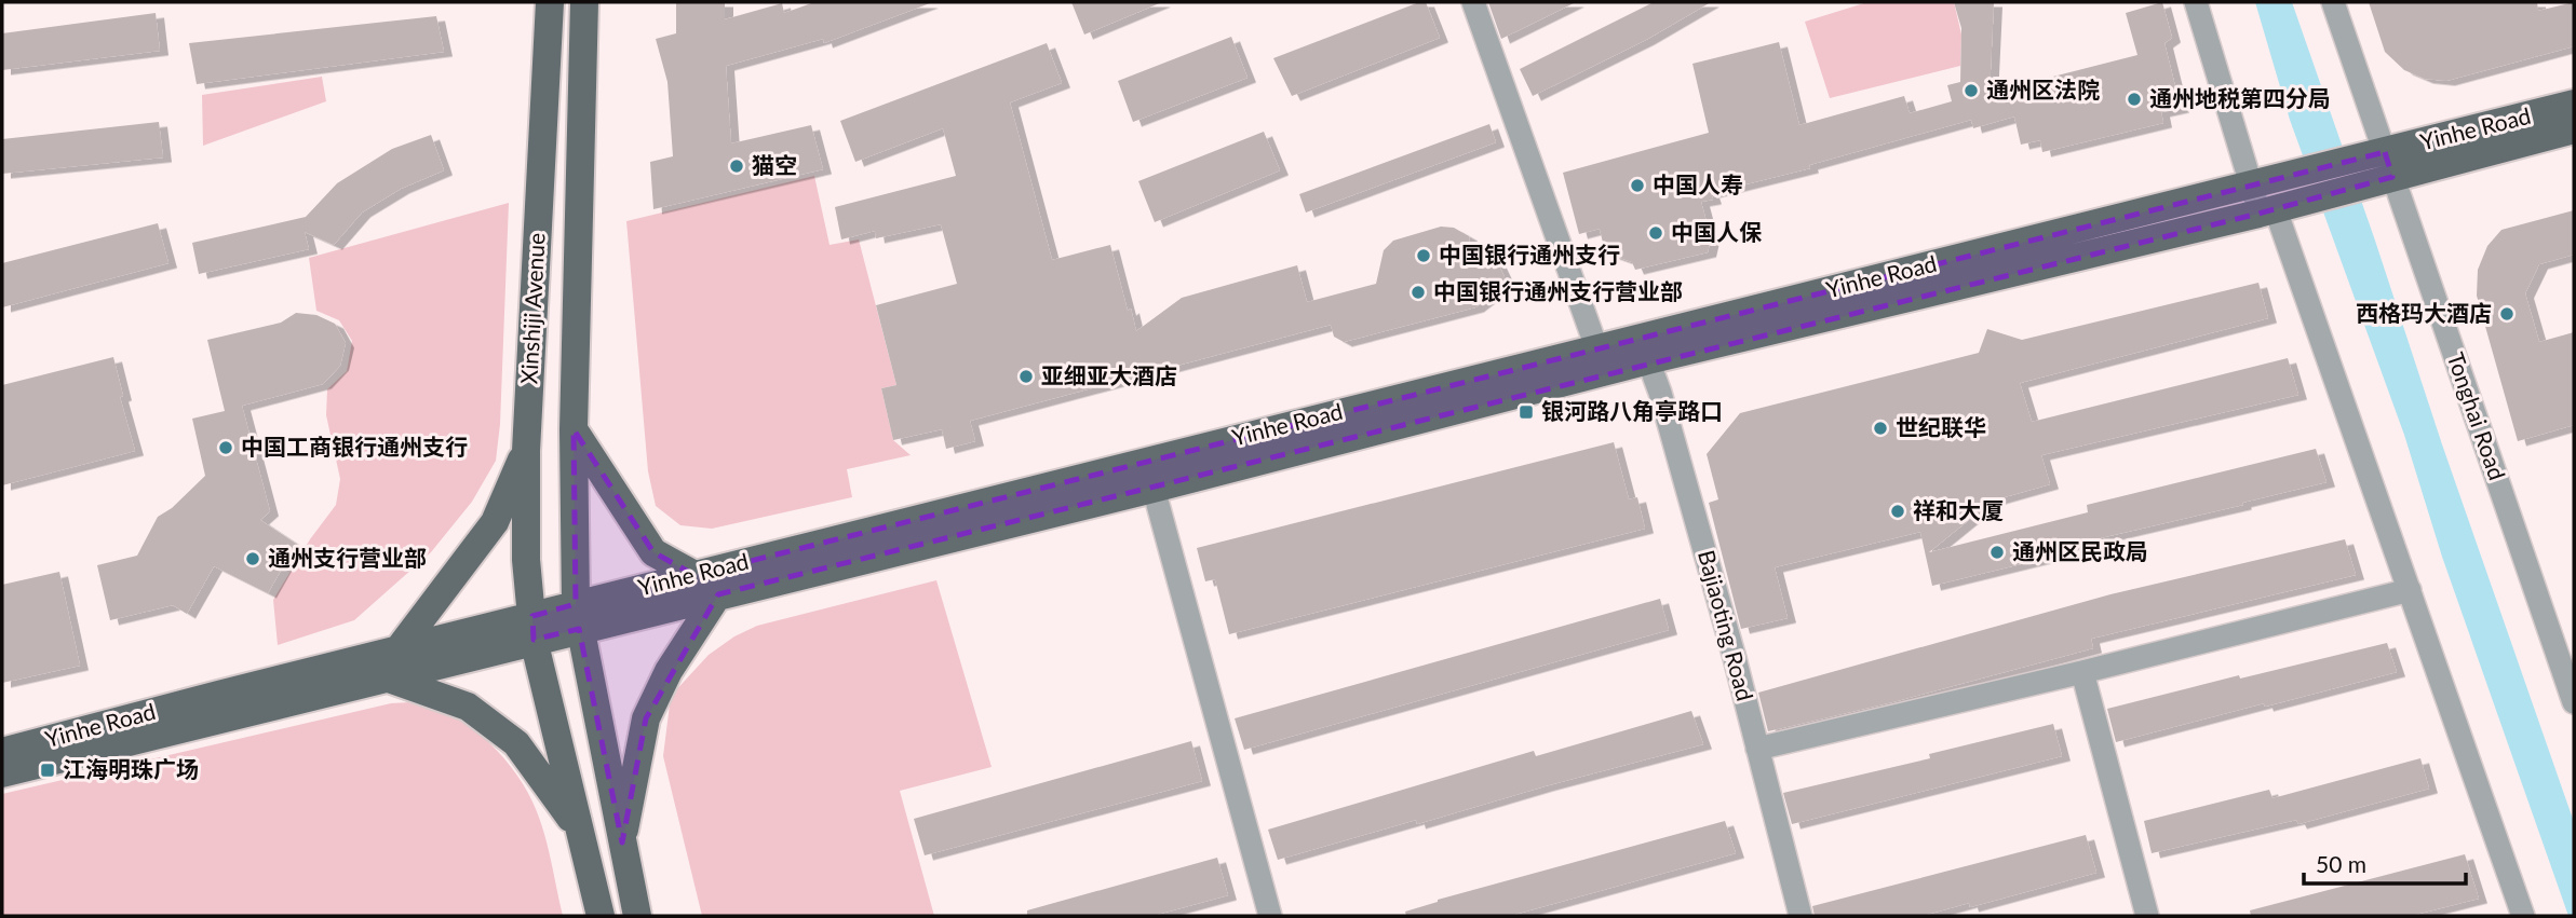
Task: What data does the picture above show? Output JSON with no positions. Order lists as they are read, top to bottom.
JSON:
{
  "streets": {
    "main road": ["Yinhe Road", "Xinshiji Avenue"],
    "street": ["Tonghai Road", "Bajiaoting Road"]
  },
  "crossings": [
    ["Yinhe Road", "Xinshiji Avenue"],
    ["Yinhe Road", "Tonghai Road"],
    ["Yinhe Road", "Bajiaoting Road"]
  ],
  "places": {
    "other": [
      "通州区法院",
      "通州地税第四分局",
      "猫空",
      "中国人寿",
      "中国人保",
      "中国银行通州支行",
      "中国银行通州支行营业部",
      "西格玛大酒店",
      "亚细亚大酒店",
      "世纪联华",
      "中国工商银行通州支行",
      "祥和大厦",
      "通州区民政局",
      "通州支行营业部"
    ],
    "transit": ["银河路八角亭路口", "江海明珠广场"]
  },
  "scale_bar": "50 m"
}
